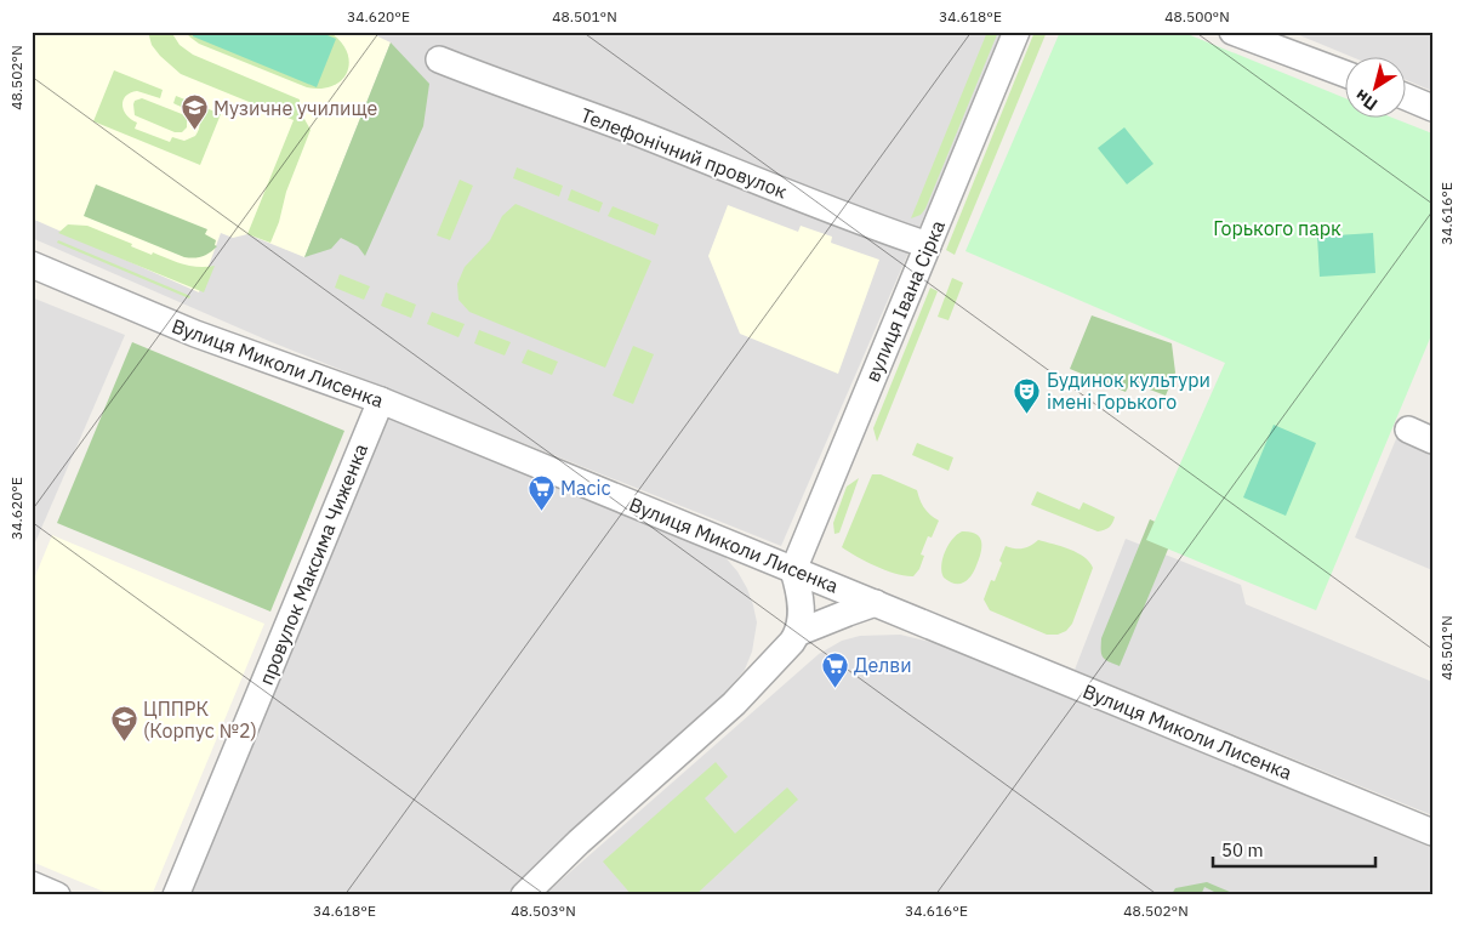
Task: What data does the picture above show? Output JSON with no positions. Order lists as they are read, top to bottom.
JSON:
{
  "streets": {
    "street": [
      "Телефонічний провулок",
      "вулиця Івана Сірка",
      "Вулиця Миколи Лисенка",
      "провулок Максима Чиженка"
    ]
  },
  "crossings": [
    ["Телефонічний провулок", "вулиця Івана Сірка"],
    ["вулиця Івана Сірка", "Вулиця Миколи Лисенка"],
    ["Вулиця Миколи Лисенка", "провулок Максима Чиженка"]
  ],
  "parks": ["Горького парк"],
  "places": {
    "school or university": ["Музичне училище", "ЦППРК (Корпус №2)"],
    "theatre": ["Будинок культури імені Горького"],
    "supermarket": ["Macic", "Делви"]
  },
  "scale_bar": "50 m",
  "north": "bottom left",
  "coordinates": [
    "34.620°E",
    "48.501°N",
    "34.618°E",
    "48.500°N",
    "48.502°N",
    "34.616°E",
    "48.503°N"
  ]
}
